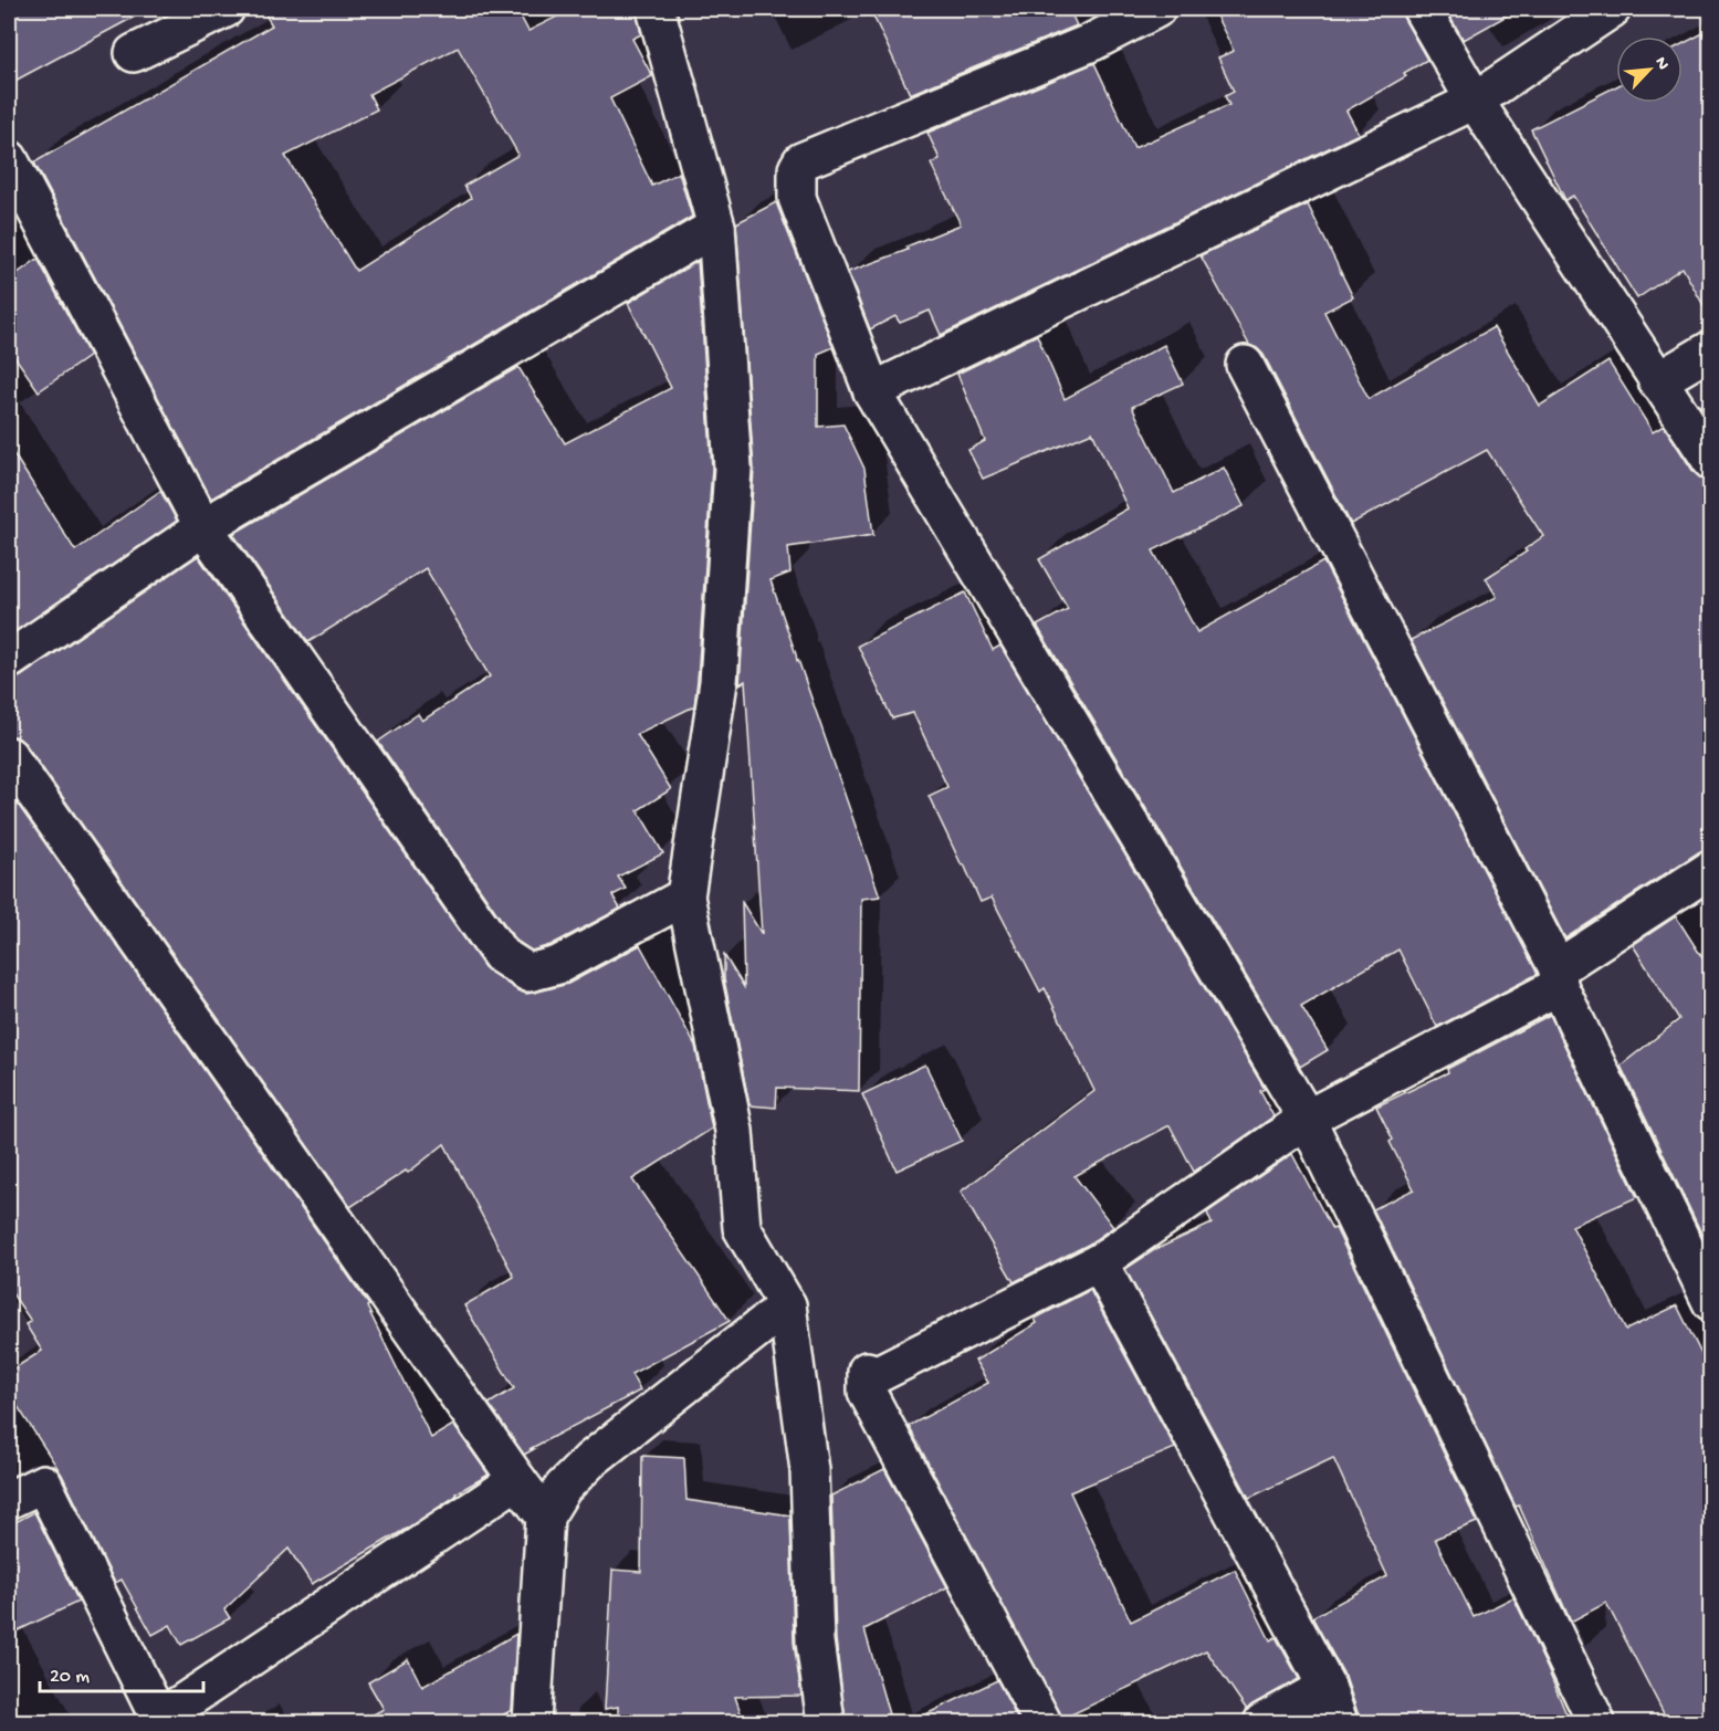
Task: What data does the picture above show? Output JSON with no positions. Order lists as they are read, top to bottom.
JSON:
{
  "scale_bar": "20 m",
  "north": "top right"
}
